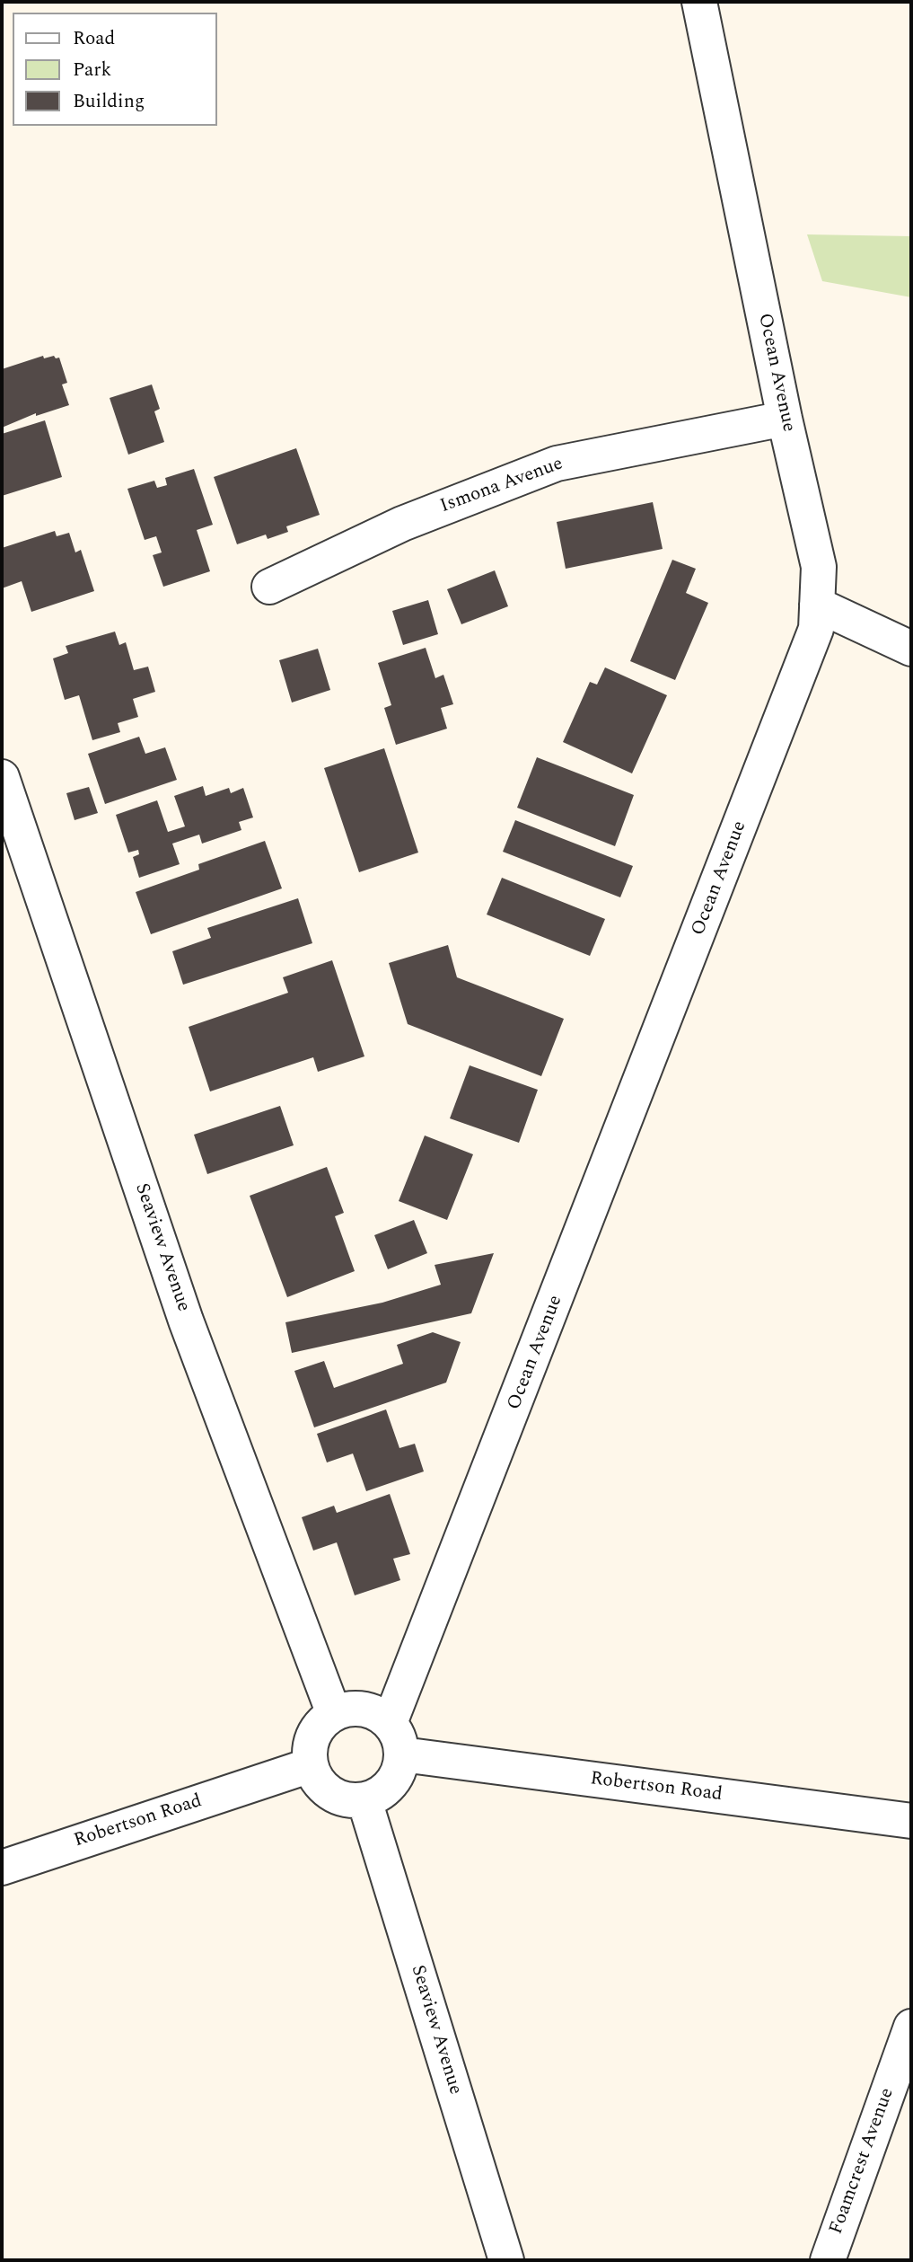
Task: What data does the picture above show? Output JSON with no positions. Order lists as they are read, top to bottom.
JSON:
{
  "streets": {
    "street": [
      "Ocean Avenue",
      "Ismona Avenue",
      "Seaview Avenue",
      "Robertson Road",
      "Foamcrest Avenue"
    ]
  },
  "crossings": [
    ["Ocean Avenue", "Ismona Avenue"],
    ["Ocean Avenue", "Seaview Avenue"],
    ["Ocean Avenue", "Robertson Road"],
    ["Seaview Avenue", "Robertson Road"]
  ],
  "legend": ["Road", "Park", "Building"]
}
